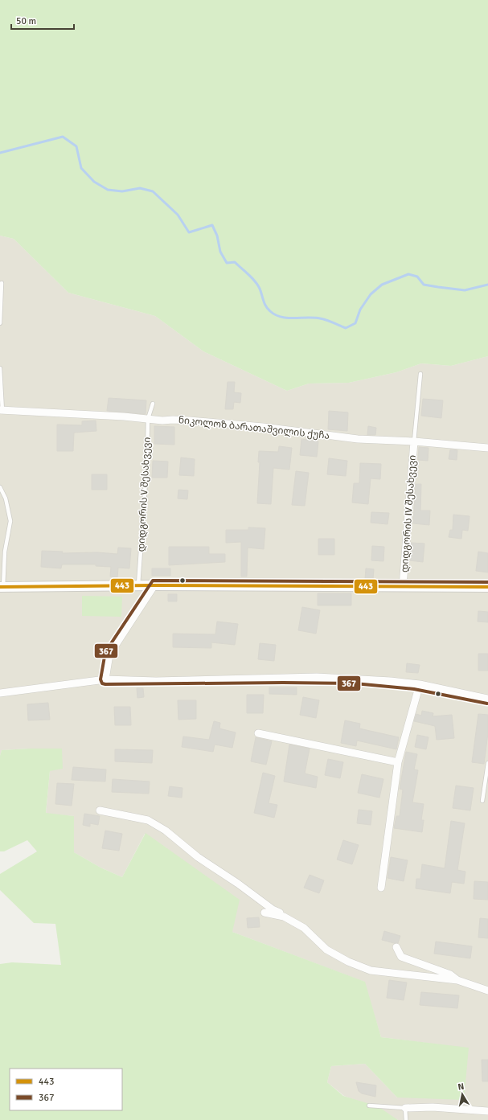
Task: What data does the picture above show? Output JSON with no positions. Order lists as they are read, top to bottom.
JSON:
{
  "streets": {
    "street": ["ნიკოლოზ ბარათაშვილის ქუჩა", "დიდგორის IV შესახვევი"],
    "lane": ["დიდგორის V შესახვევი"]
  },
  "crossings": [
    ["ნიკოლოზ ბარათაშვილის ქუჩა", "დიდგორის V შესახვევი"],
    ["ნიკოლოზ ბარათაშვილის ქუჩა", "დიდგორის IV შესახვევი"]
  ],
  "lines": ["transit line 367", "transit line 443"],
  "legend": ["443", "367"],
  "scale_bar": "50 m",
  "north": "top"
}
